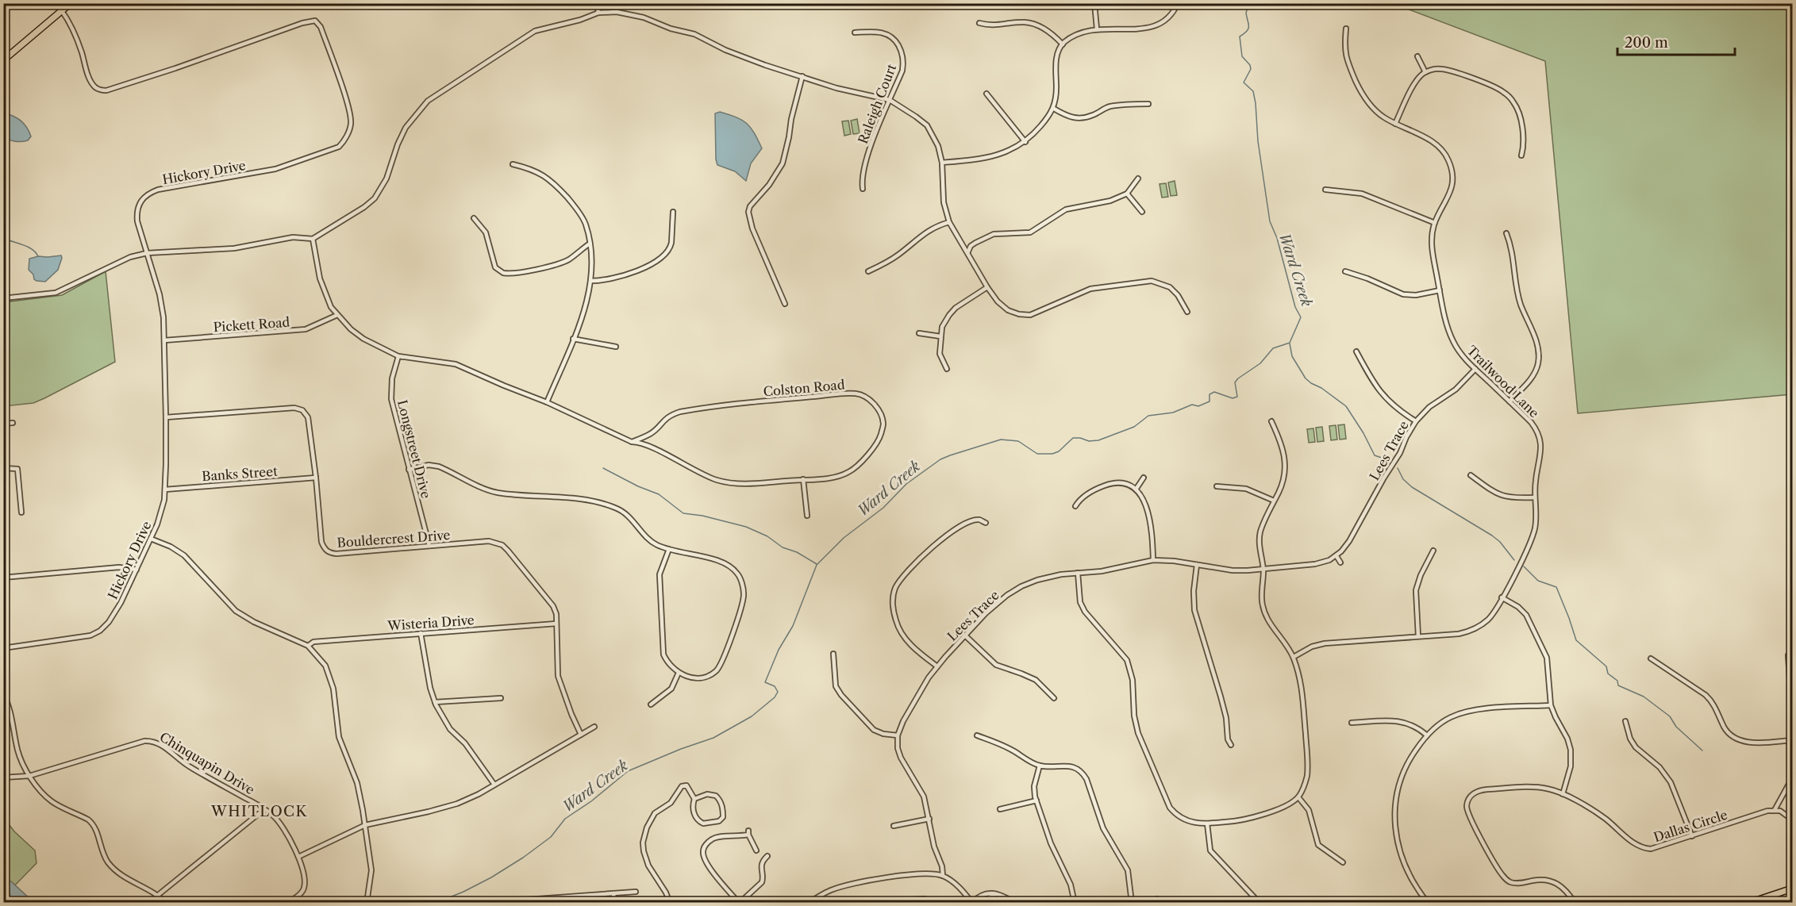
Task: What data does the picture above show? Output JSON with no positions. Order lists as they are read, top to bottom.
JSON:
{
  "streets": {
    "street": [
      "Raleigh Court",
      "Hickory Drive",
      "Pickett Road",
      "Trailwood Lane",
      "Colston Road",
      "Longstreet Drive",
      "Lees Trace",
      "Banks Street",
      "Bouldercrest Drive",
      "Wisteria Drive",
      "Chinquapin Drive",
      "Dallas Circle"
    ]
  },
  "crossings": [
    ["Hickory Drive", "Pickett Road"],
    ["Hickory Drive", "Banks Street"],
    ["Hickory Drive", "Bouldercrest Drive"],
    ["Pickett Road", "Colston Road"],
    ["Trailwood Lane", "Lees Trace"],
    ["Colston Road", "Longstreet Drive"],
    ["Longstreet Drive", "Bouldercrest Drive"],
    ["Banks Street", "Bouldercrest Drive"],
    ["Bouldercrest Drive", "Wisteria Drive"]
  ],
  "districts": ["WHITLOCK"],
  "water": ["Ward Creek"],
  "scale_bar": "200 m"
}
